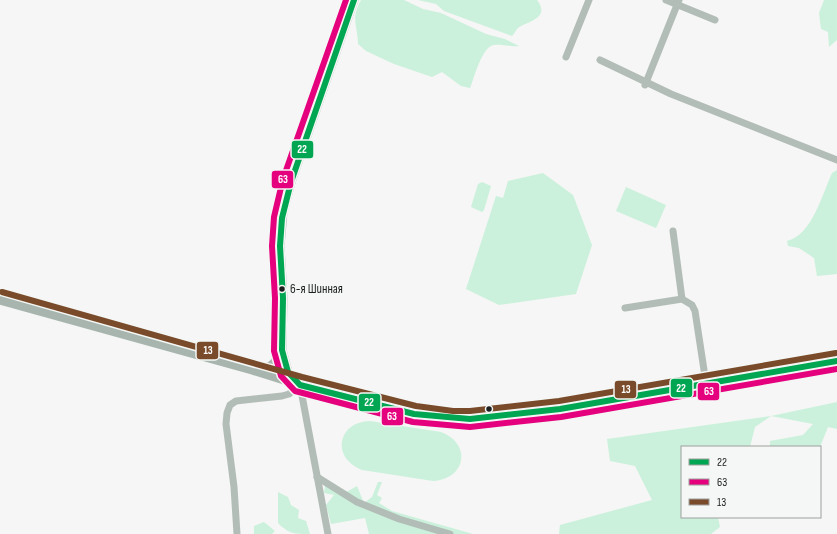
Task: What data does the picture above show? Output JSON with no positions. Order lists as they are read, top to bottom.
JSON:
{
  "places": ["6-я Шинная"],
  "lines": ["transit line 22", "transit line 63", "transit line 13"],
  "legend": ["22", "63", "13"]
}
